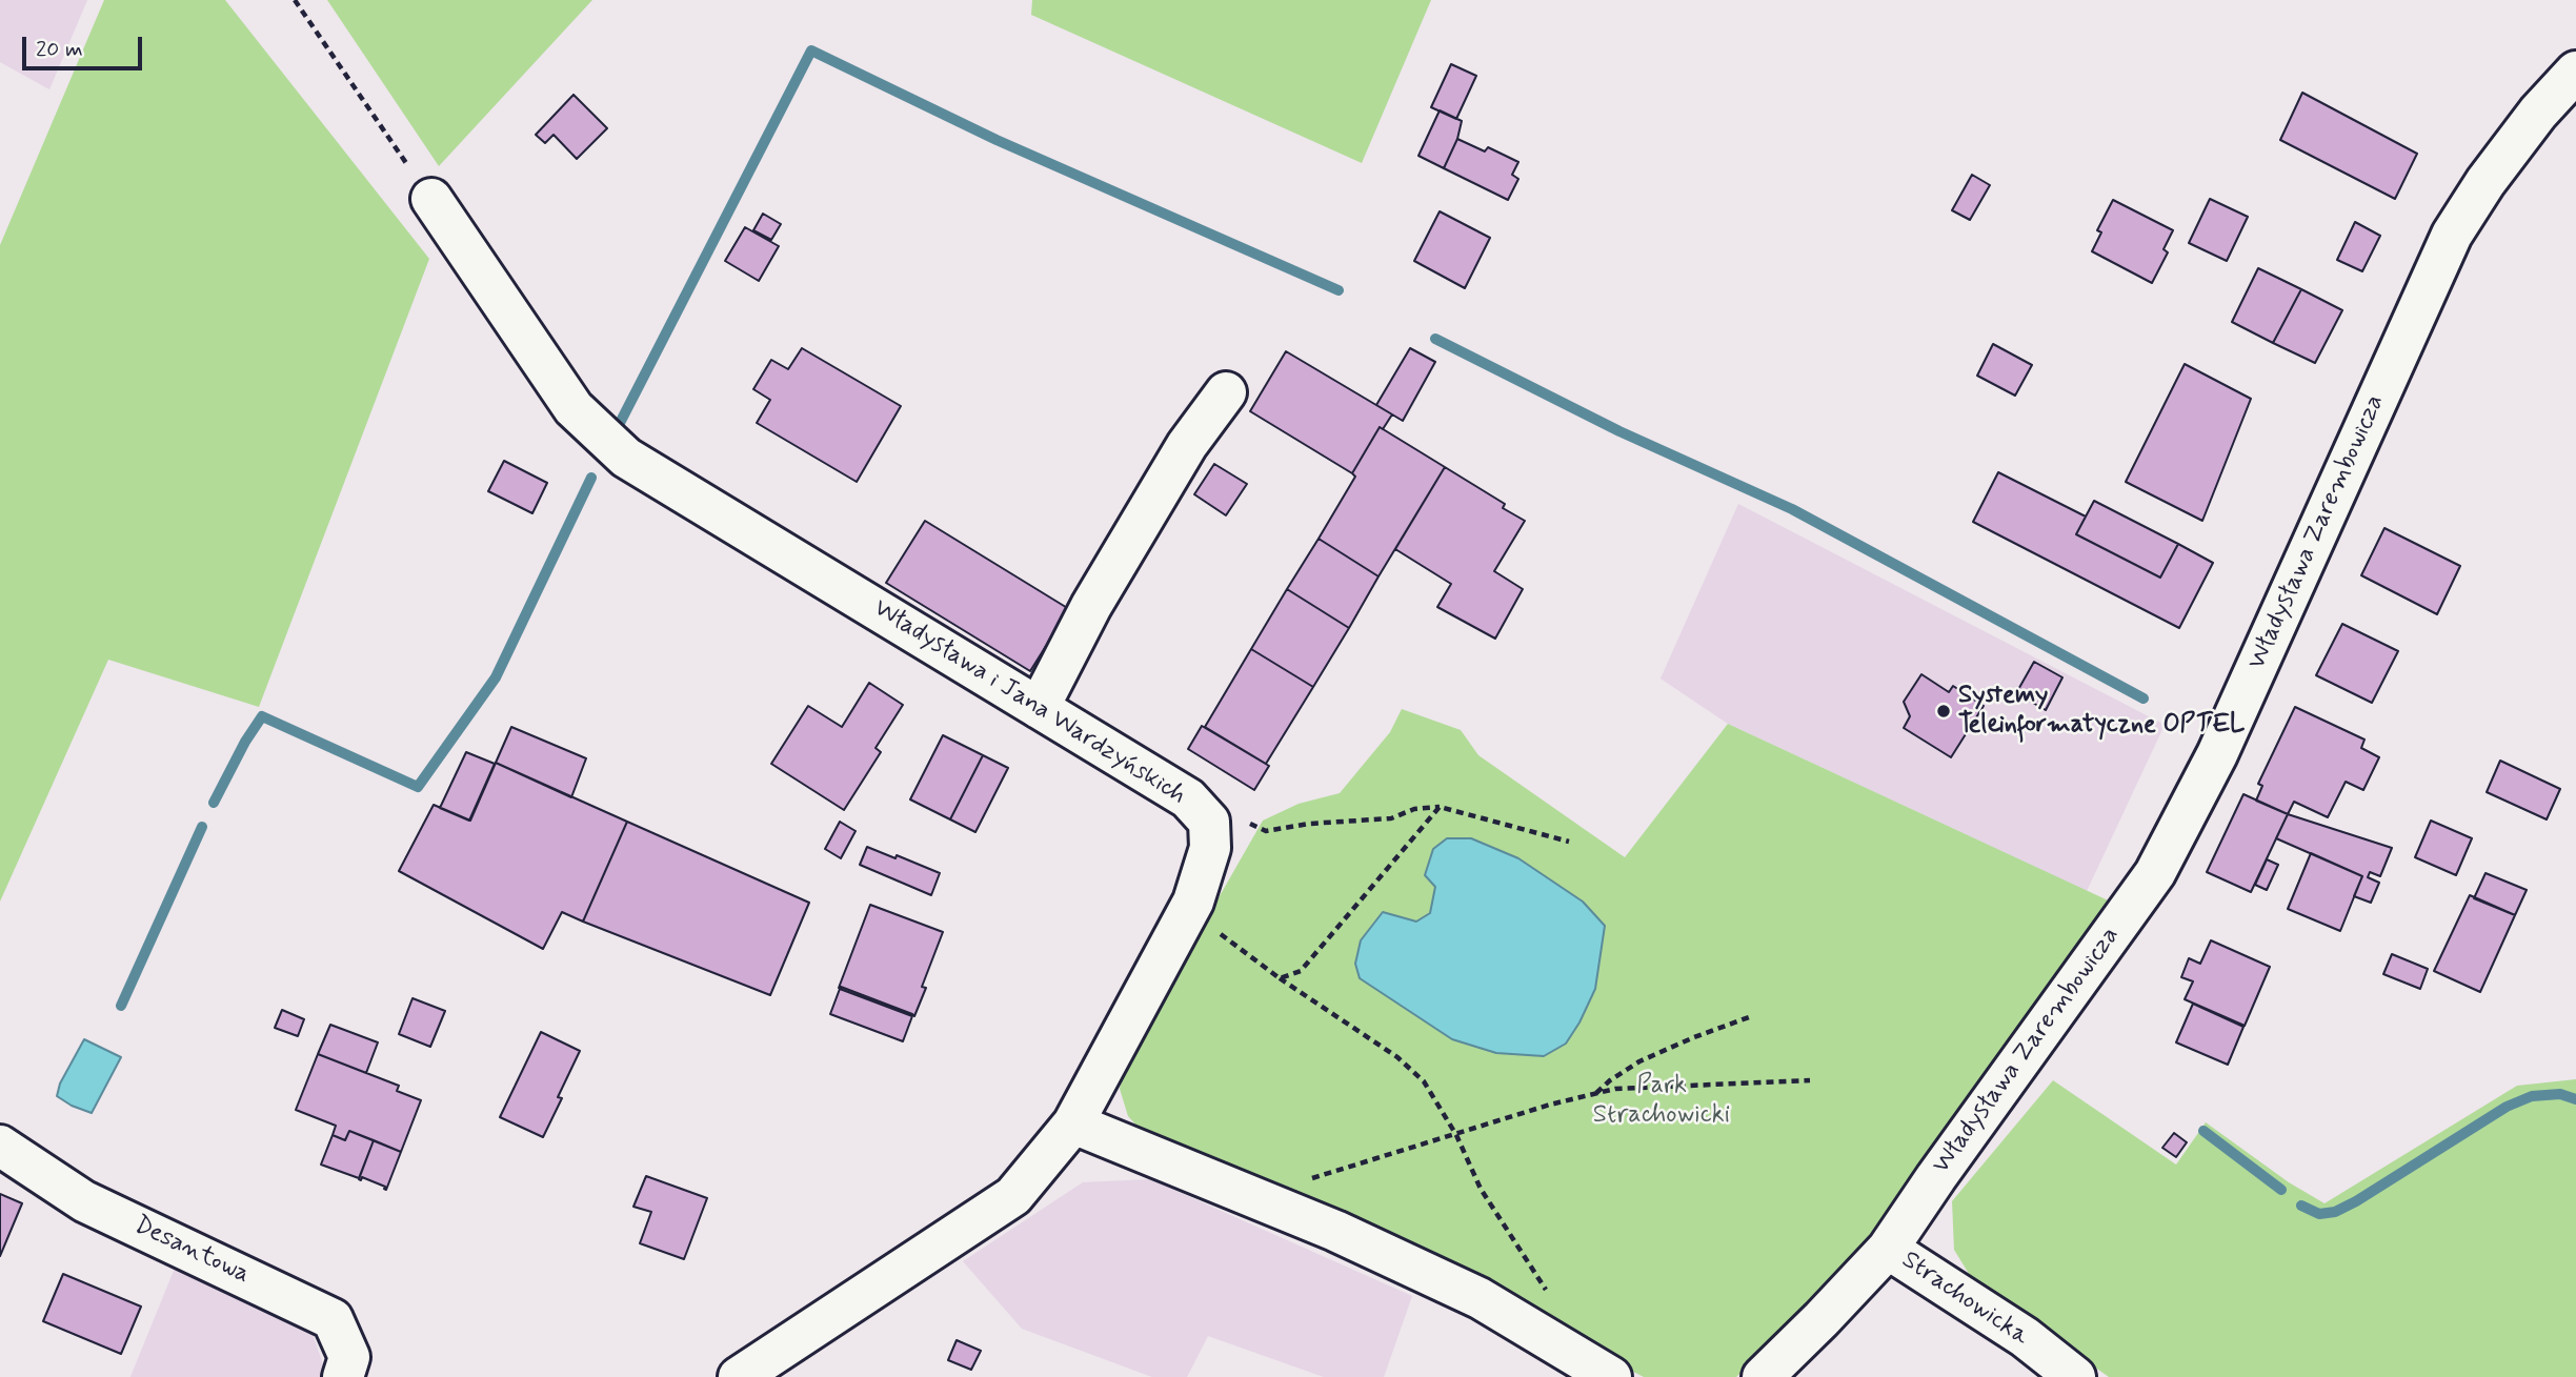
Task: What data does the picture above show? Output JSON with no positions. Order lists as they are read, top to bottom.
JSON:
{
  "streets": {
    "street": [
      "Władysława Zarembowicza",
      "Władysława i Jana Wardzyńskich",
      "Desantowa",
      "Strachowicka"
    ]
  },
  "crossings": [
    ["Władysława Zarembowicza", "Strachowicka"]
  ],
  "parks": ["Park Strachowicki"],
  "places": ["Systemy Teleinformatyczne OPTEL"],
  "scale_bar": "20 m"
}
